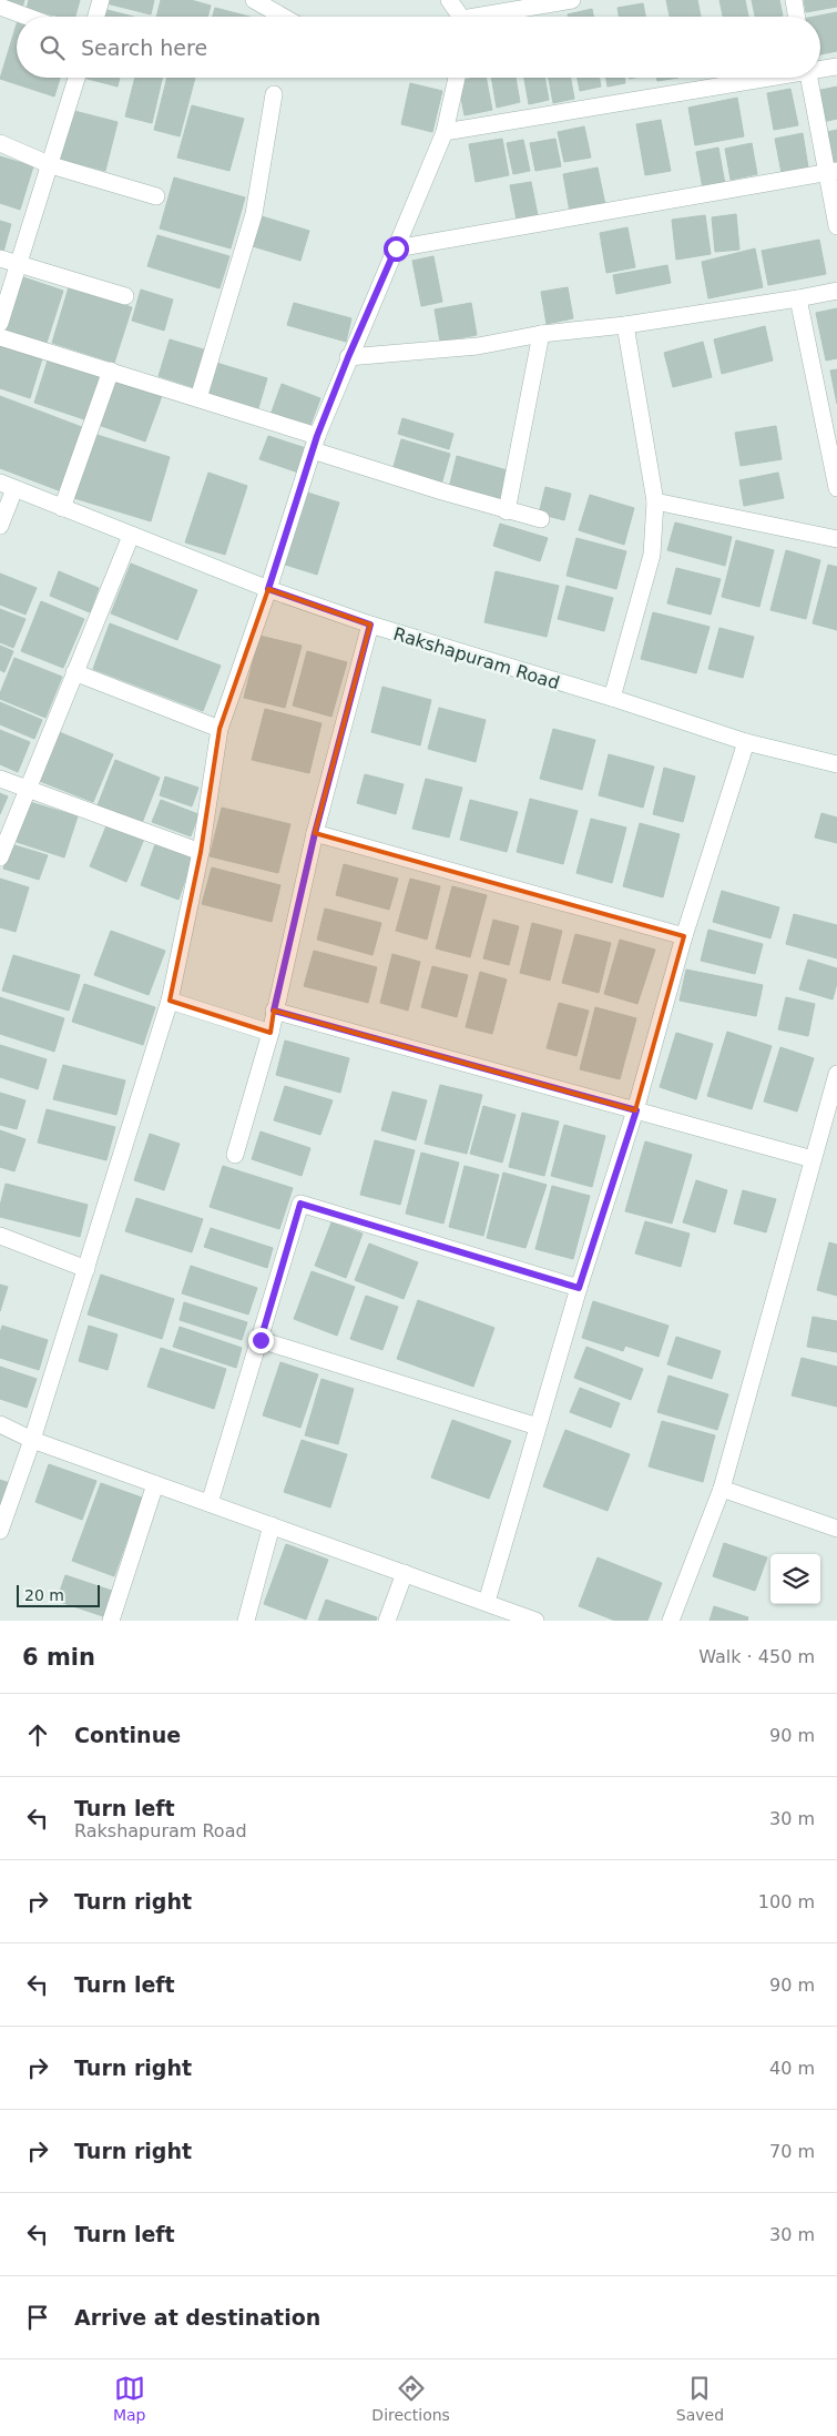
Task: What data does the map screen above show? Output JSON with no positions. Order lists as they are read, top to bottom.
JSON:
{
  "streets": {
    "street": ["Rakshapuram Road"]
  },
  "scale_bar": "20 m",
  "page": {
    "search": "Search here",
    "scale": "20 m",
    "heading": ["6 min", "Walk · 450 m"],
    "list": [
      ["Continue", "90 m"],
      ["Turn left", "Rakshapuram Road", "30 m"],
      ["Turn right", "100 m"],
      ["Turn left", "90 m"],
      ["Turn right", "40 m"],
      ["Turn right", "70 m"],
      ["Turn left", "30 m"],
      "Arrive at destination"
    ],
    "nav": ["Map", "Directions", "Saved"]
  }
}
